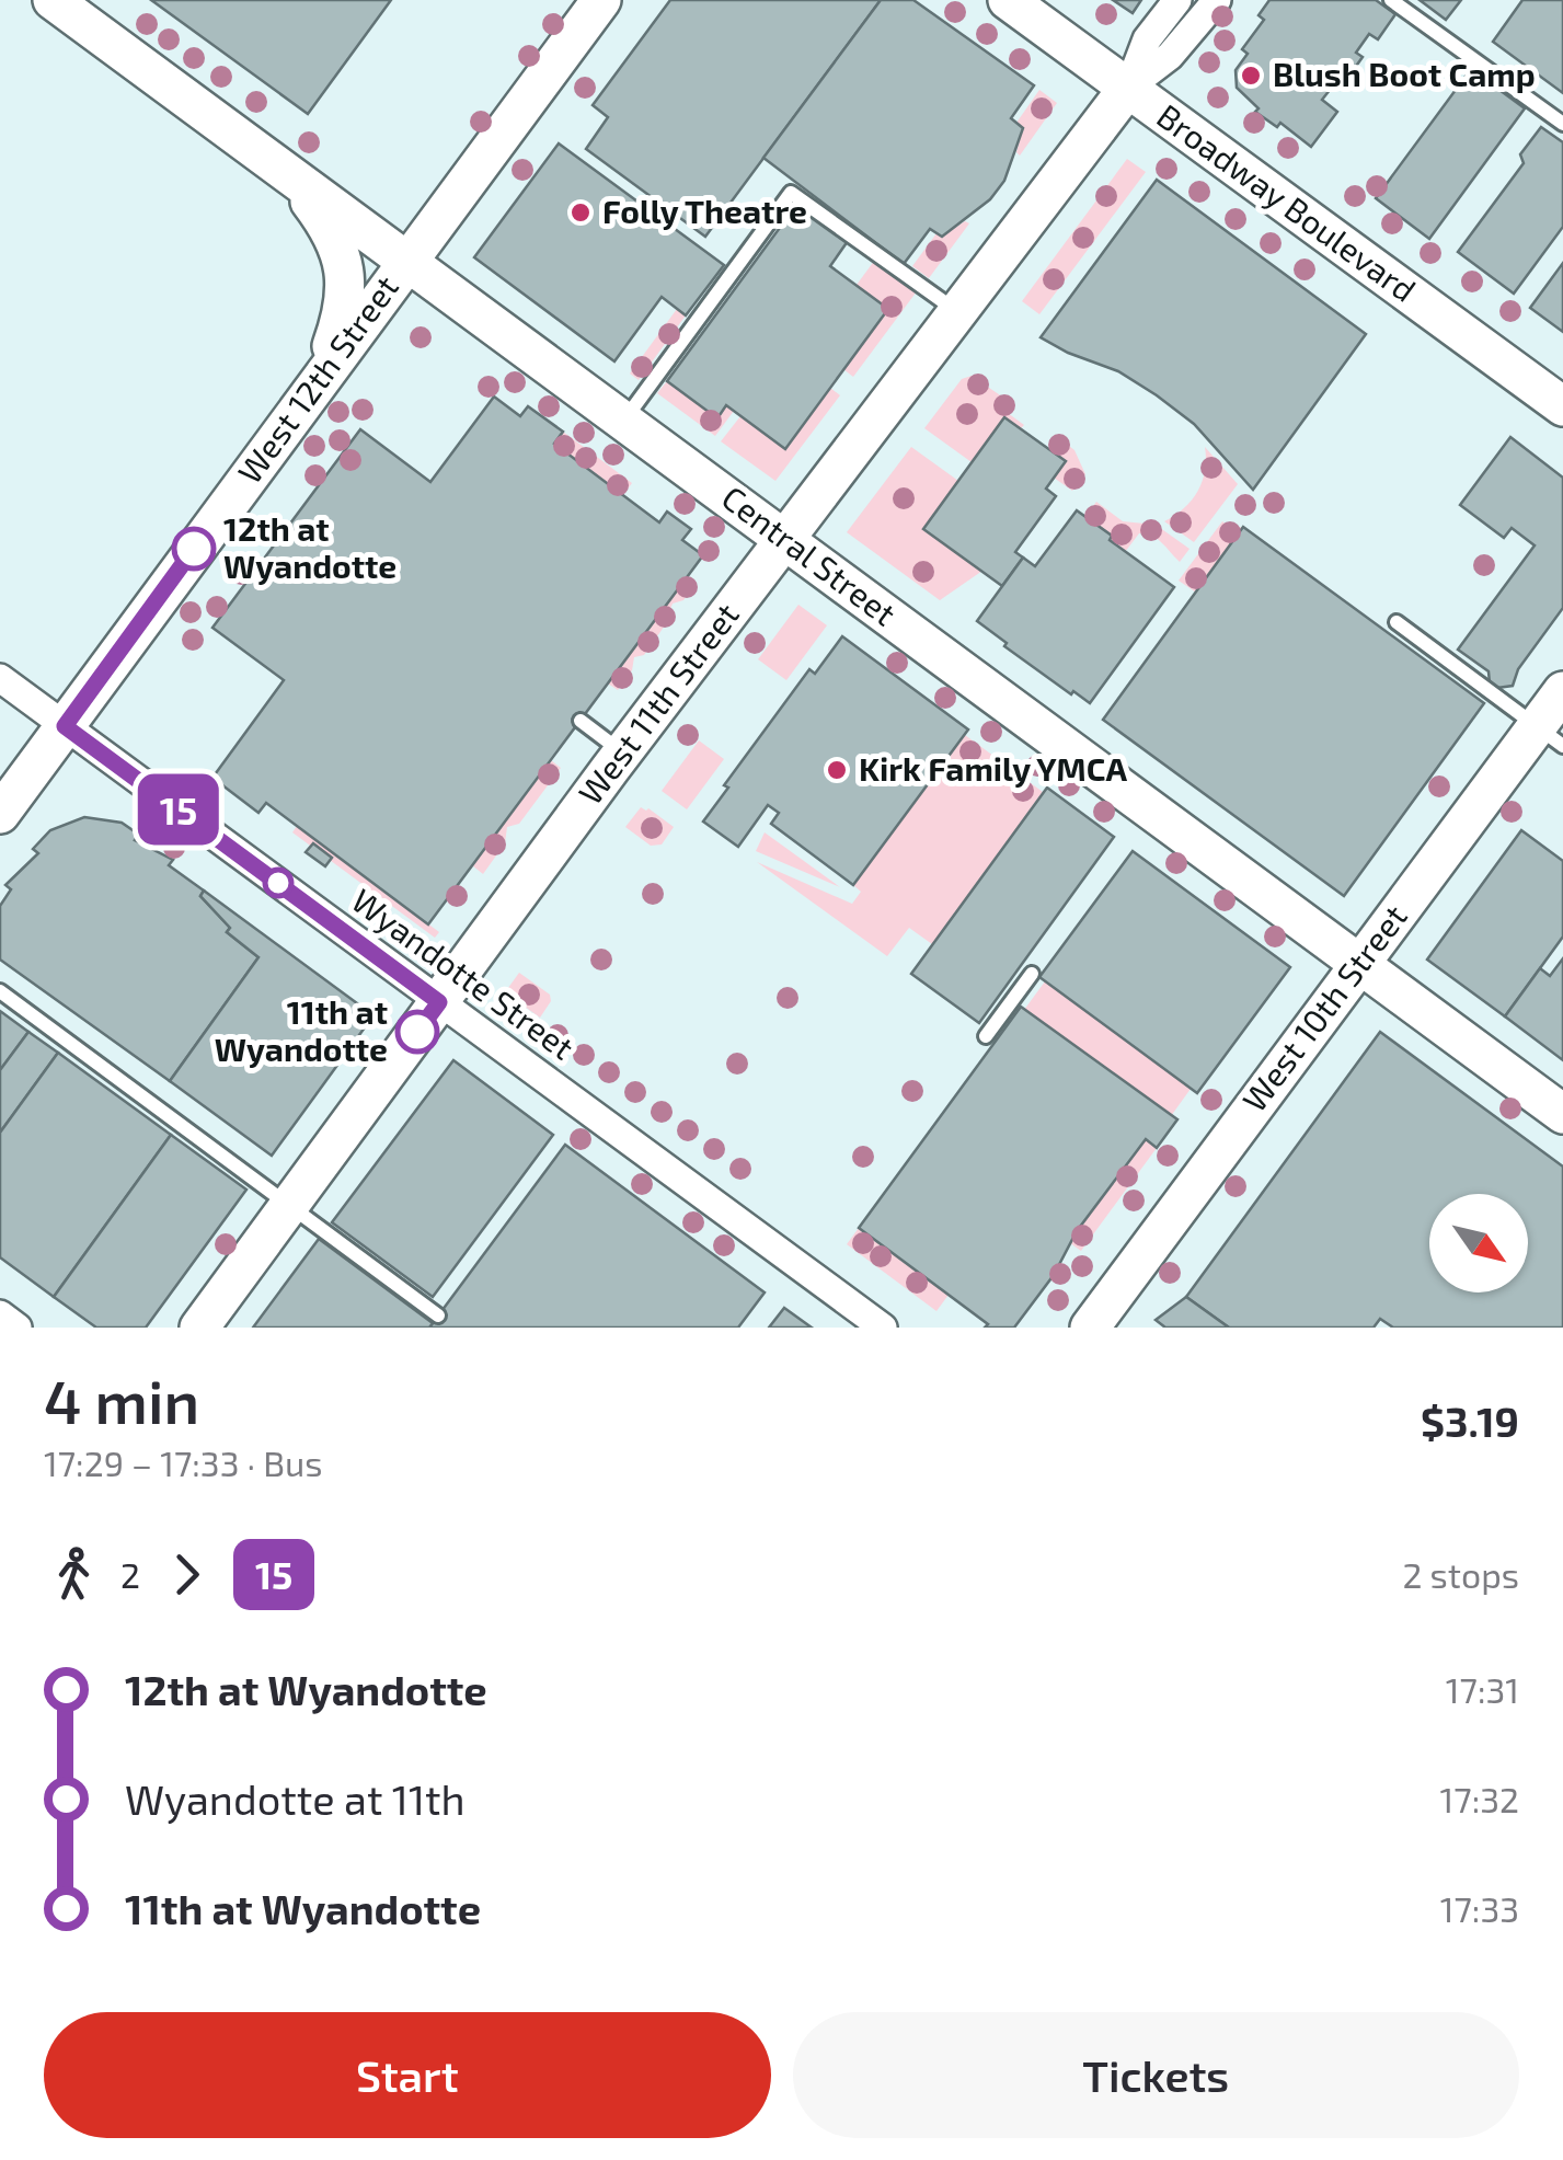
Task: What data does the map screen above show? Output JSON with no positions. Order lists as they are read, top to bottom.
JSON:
{
  "streets": {
    "street": [
      "Broadway Boulevard",
      "West 12th Street",
      "Central Street",
      "West 11th Street",
      "Wyandotte Street",
      "West 10th Street"
    ]
  },
  "crossings": [
    ["Broadway Boulevard", "West 11th Street"],
    ["West 12th Street", "Central Street"],
    ["West 12th Street", "Wyandotte Street"],
    ["Central Street", "West 11th Street"],
    ["Central Street", "West 10th Street"],
    ["West 11th Street", "Wyandotte Street"]
  ],
  "places": [
    "Blush Boot Camp",
    "Folly Theatre",
    "12th at Wyandotte",
    "Kirk Family YMCA",
    "11th at Wyandotte"
  ],
  "lines": ["bus line 15"],
  "north": "bottom right",
  "page": {
    "on_map": "15",
    "heading": ["4 min", "17:29 – 17:33 · Bus", "$3.19"],
    "legs": ["2", "15", "2 stops"],
    "list": [
      {
        "name": "12th at Wyandotte",
        "value": "17:31"
      },
      {
        "name": "Wyandotte at 11th",
        "value": "17:32"
      },
      {
        "name": "11th at Wyandotte",
        "value": "17:33"
      }
    ],
    "buttons": ["Start", "Tickets"]
  }
}
